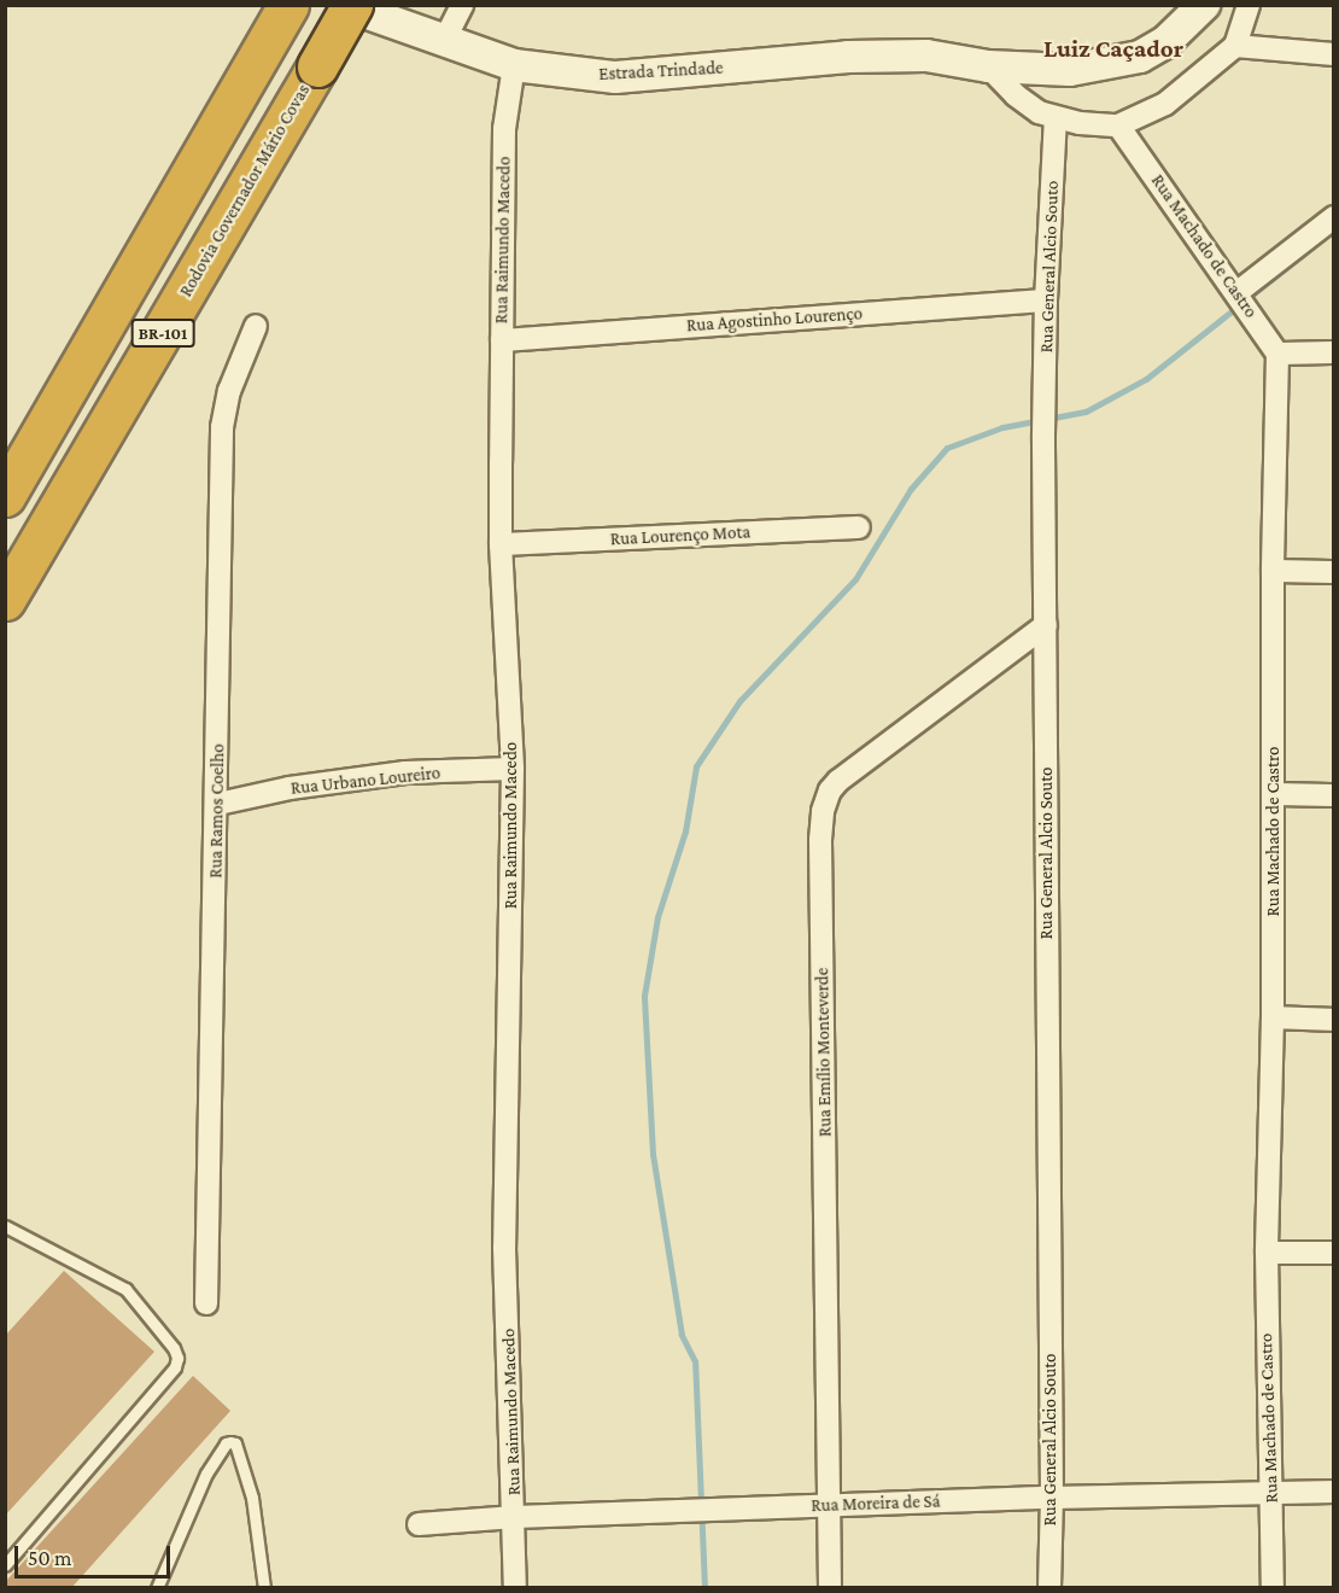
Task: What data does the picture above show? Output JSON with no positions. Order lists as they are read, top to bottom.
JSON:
{
  "streets": {
    "highway": ["Rodovia Governador Mário Covas", "BR-101"],
    "street": [
      "Estrada Trindade",
      "Rua Raimundo Macedo",
      "Rua Machado de Castro",
      "Rua General Alcio Souto",
      "Rua Agostinho Lourenço",
      "Rua Lourenço Mota",
      "Rua Urbano Loureiro",
      "Rua Ramos Coelho",
      "Rua Emílio Monteverde",
      "Rua Moreira de Sá"
    ]
  },
  "crossings": [
    ["Estrada Trindade", "Rua Raimundo Macedo"],
    ["Rua Raimundo Macedo", "Rua Agostinho Lourenço"],
    ["Rua Raimundo Macedo", "Rua Lourenço Mota"],
    ["Rua Raimundo Macedo", "Rua Urbano Loureiro"],
    ["Rua Raimundo Macedo", "Rua Moreira de Sá"],
    ["Rua Machado de Castro", "Rua Moreira de Sá"],
    ["Rua General Alcio Souto", "Rua Agostinho Lourenço"],
    ["Rua General Alcio Souto", "Rua Emílio Monteverde"],
    ["Rua General Alcio Souto", "Rua Moreira de Sá"],
    ["Rua Urbano Loureiro", "Rua Ramos Coelho"],
    ["Rua Emílio Monteverde", "Rua Moreira de Sá"]
  ],
  "districts": ["Luiz Caçador"],
  "scale_bar": "50 m"
}
